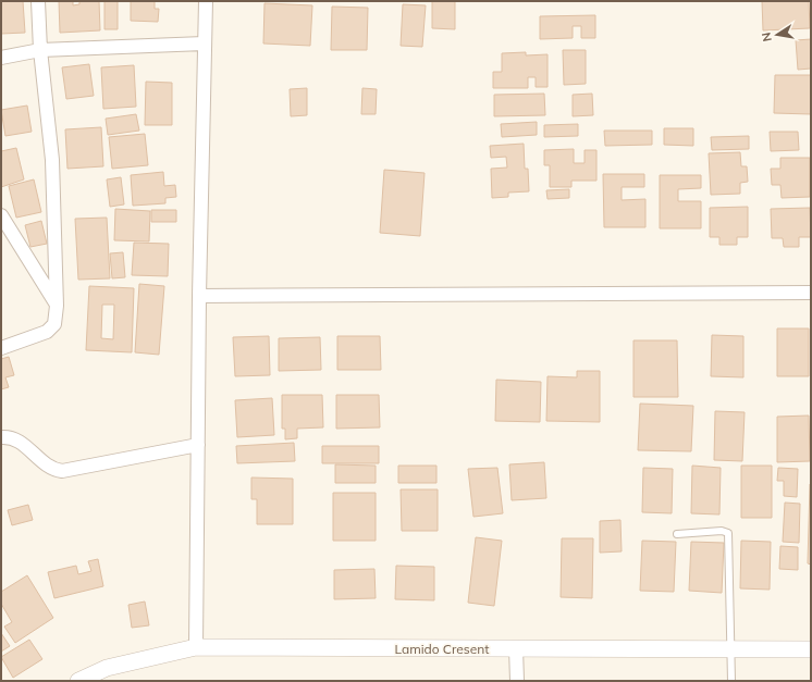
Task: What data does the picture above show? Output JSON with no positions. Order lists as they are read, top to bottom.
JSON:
{
  "streets": {
    "street": ["Lamido Cresent"]
  },
  "north": "left"
}
